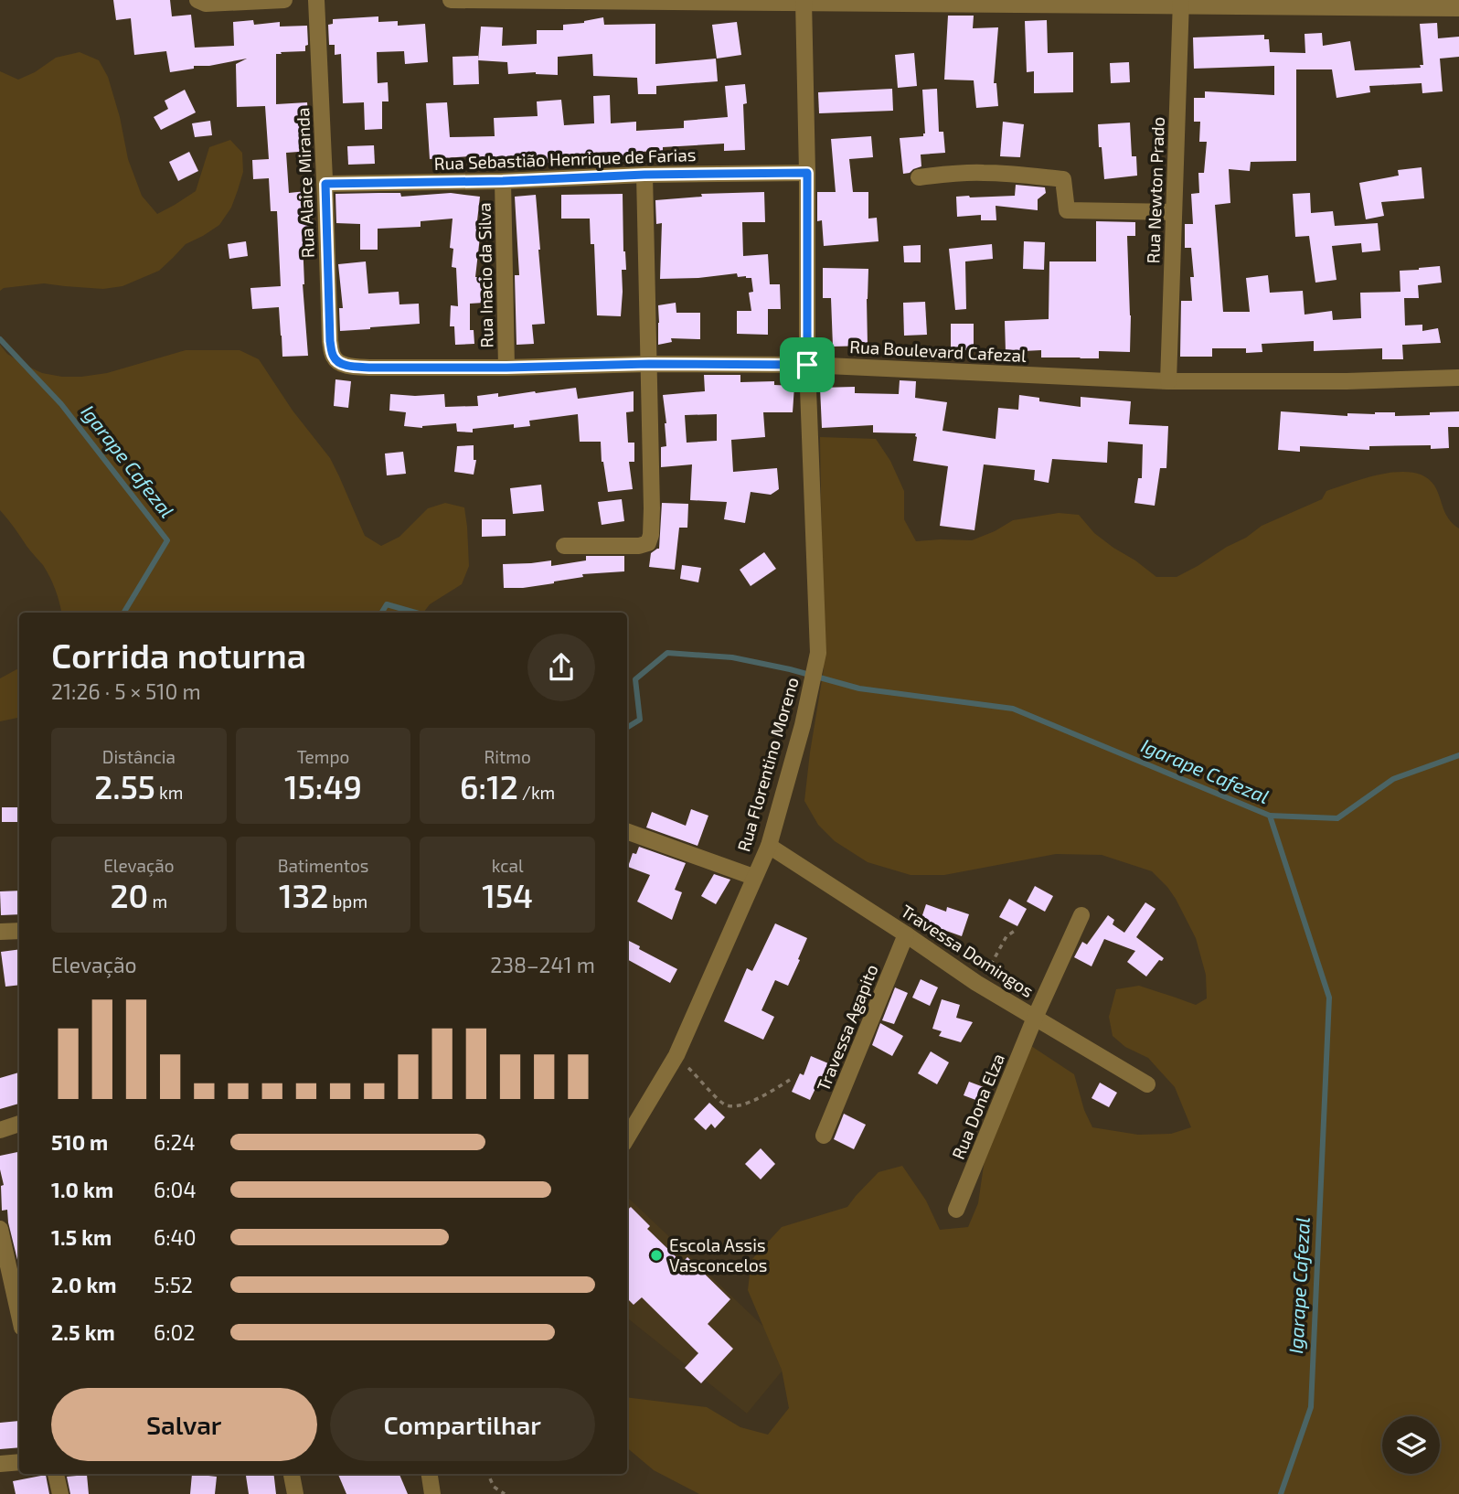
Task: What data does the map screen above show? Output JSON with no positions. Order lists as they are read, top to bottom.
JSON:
{
  "streets": {
    "street": [
      "Rua Sebastião Henrique de Farias",
      "Rua Alaice Miranda",
      "Rua Newton Prado",
      "Rua Inacio da Silva",
      "Rua Boulevard Cafezal",
      "Rua Florentino Moreno",
      "Travessa Domingos",
      "Travessa Agapito",
      "Rua Dona Elza"
    ]
  },
  "crossings": [
    ["Rua Sebastião Henrique de Farias", "Rua Alaice Miranda"],
    ["Rua Sebastião Henrique de Farias", "Rua Inacio da Silva"],
    ["Rua Sebastião Henrique de Farias", "Rua Florentino Moreno"],
    ["Rua Alaice Miranda", "Rua Boulevard Cafezal"],
    ["Rua Newton Prado", "Rua Boulevard Cafezal"],
    ["Rua Inacio da Silva", "Rua Boulevard Cafezal"],
    ["Rua Boulevard Cafezal", "Rua Florentino Moreno"],
    ["Rua Florentino Moreno", "Travessa Domingos"],
    ["Travessa Domingos", "Travessa Agapito"],
    ["Travessa Domingos", "Rua Dona Elza"]
  ],
  "water": ["Igarape Cafezal"],
  "places": ["Escola Assis Vasconcelos"],
  "page": {
    "heading": ["Corrida noturna", "21:26 · 5 × 510 m"],
    "stats": [
      ["Distância", "2.55 km"],
      ["Tempo", "15:49"],
      ["Ritmo", "6:12 /km"],
      ["Elevação", "20 m"],
      ["Batimentos", "132 bpm"],
      ["kcal", "154"]
    ],
    "chart": ["Elevação", "238–241 m"],
    "list": [
      {
        "name": "510 m",
        "note": "6:24"
      },
      {
        "name": "1.0 km",
        "note": "6:04"
      },
      {
        "name": "1.5 km",
        "note": "6:40"
      },
      {
        "name": "2.0 km",
        "note": "5:52"
      },
      {
        "name": "2.5 km",
        "note": "6:02"
      }
    ],
    "buttons": ["Salvar", "Compartilhar"]
  }
}
